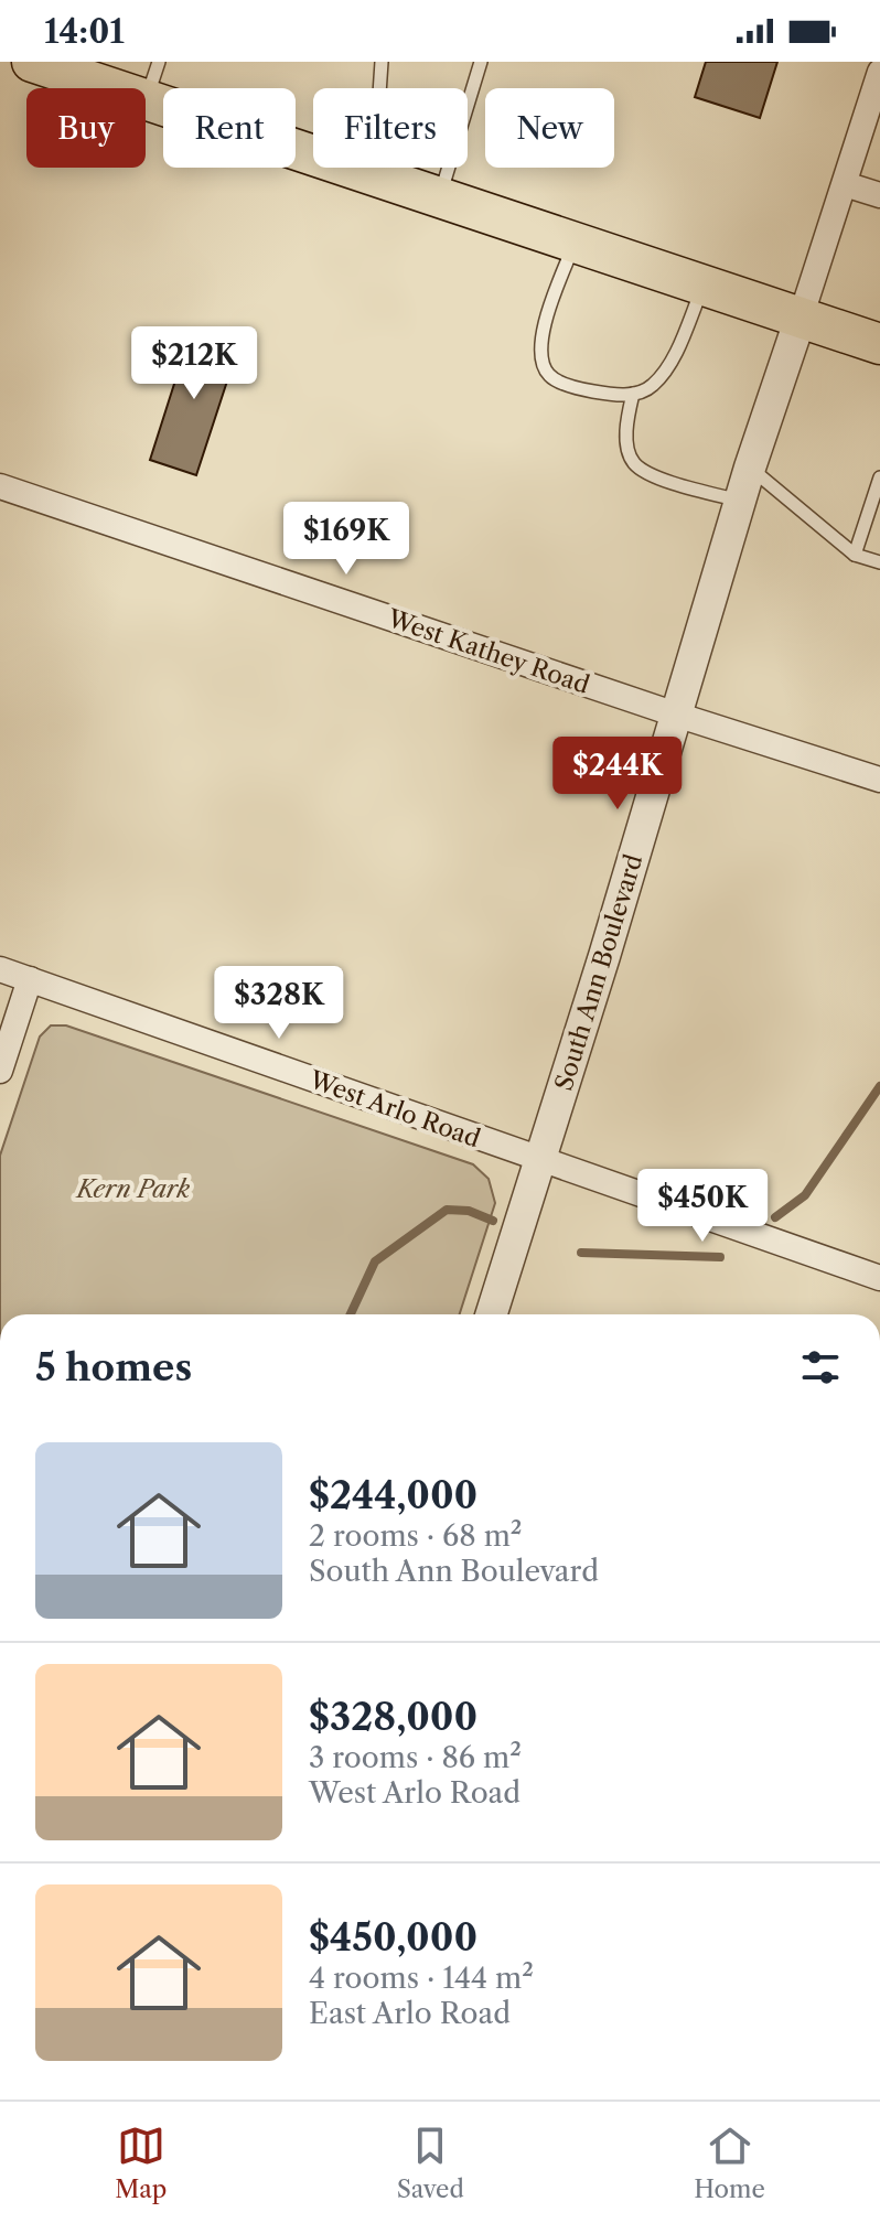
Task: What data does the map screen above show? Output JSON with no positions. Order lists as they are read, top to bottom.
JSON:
{
  "streets": {
    "street": ["West Kathey Road", "South Ann Boulevard", "West Arlo Road"]
  },
  "crossings": [
    ["West Kathey Road", "South Ann Boulevard"],
    ["South Ann Boulevard", "West Arlo Road"]
  ],
  "parks": ["Kern Park"],
  "page": {
    "status": "14:01",
    "chip": [
      "Buy",
      "Rent",
      "Filters",
      "New"
    ],
    "price": [
      "$212K",
      "$169K",
      "$244K",
      "$328K",
      "$450K"
    ],
    "heading": "5 homes",
    "list": [
      {
        "name": "$244,000",
        "note": "2 rooms · 68 m² · South Ann Boulevard"
      },
      {
        "name": "$328,000",
        "note": "3 rooms · 86 m² · West Arlo Road"
      },
      {
        "name": "$450,000",
        "note": "4 rooms · 144 m² · East Arlo Road"
      }
    ],
    "tabs": ["Map", "Saved", "Home"]
  }
}
